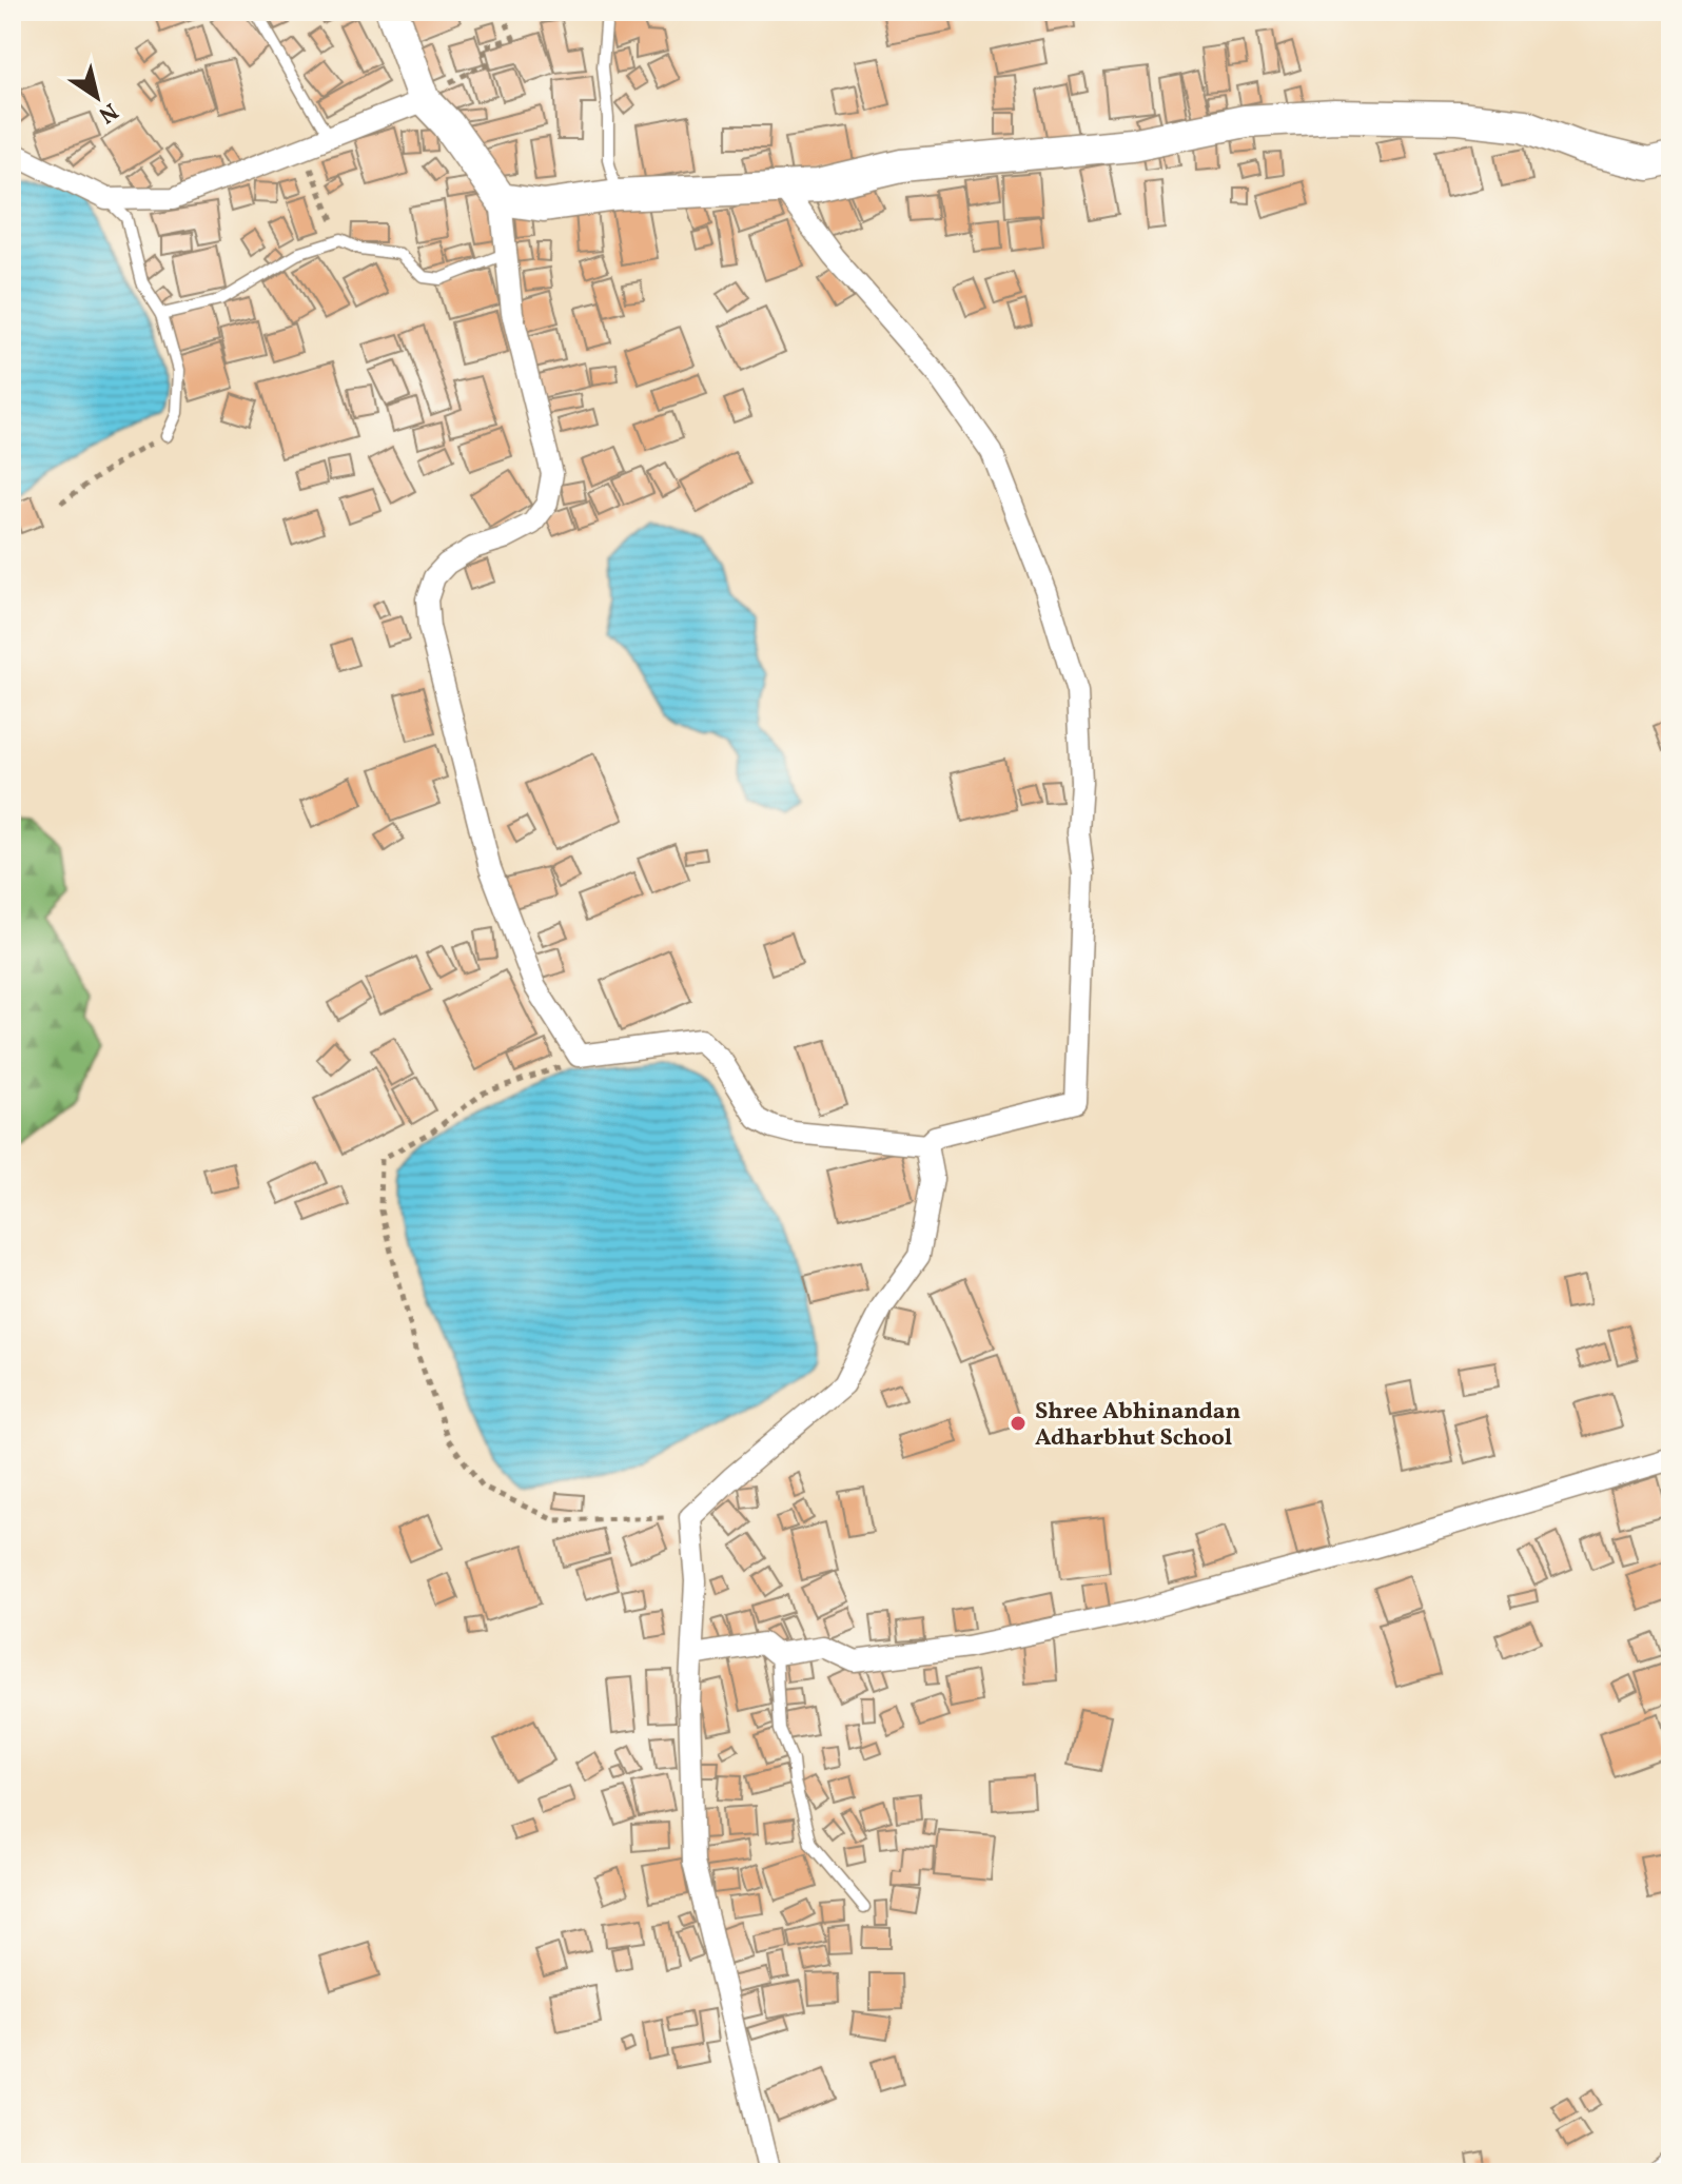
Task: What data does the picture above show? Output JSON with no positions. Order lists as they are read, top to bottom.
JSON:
{
  "places": ["Shree Abhinandan Adharbhut School"],
  "north": "bottom right"
}
